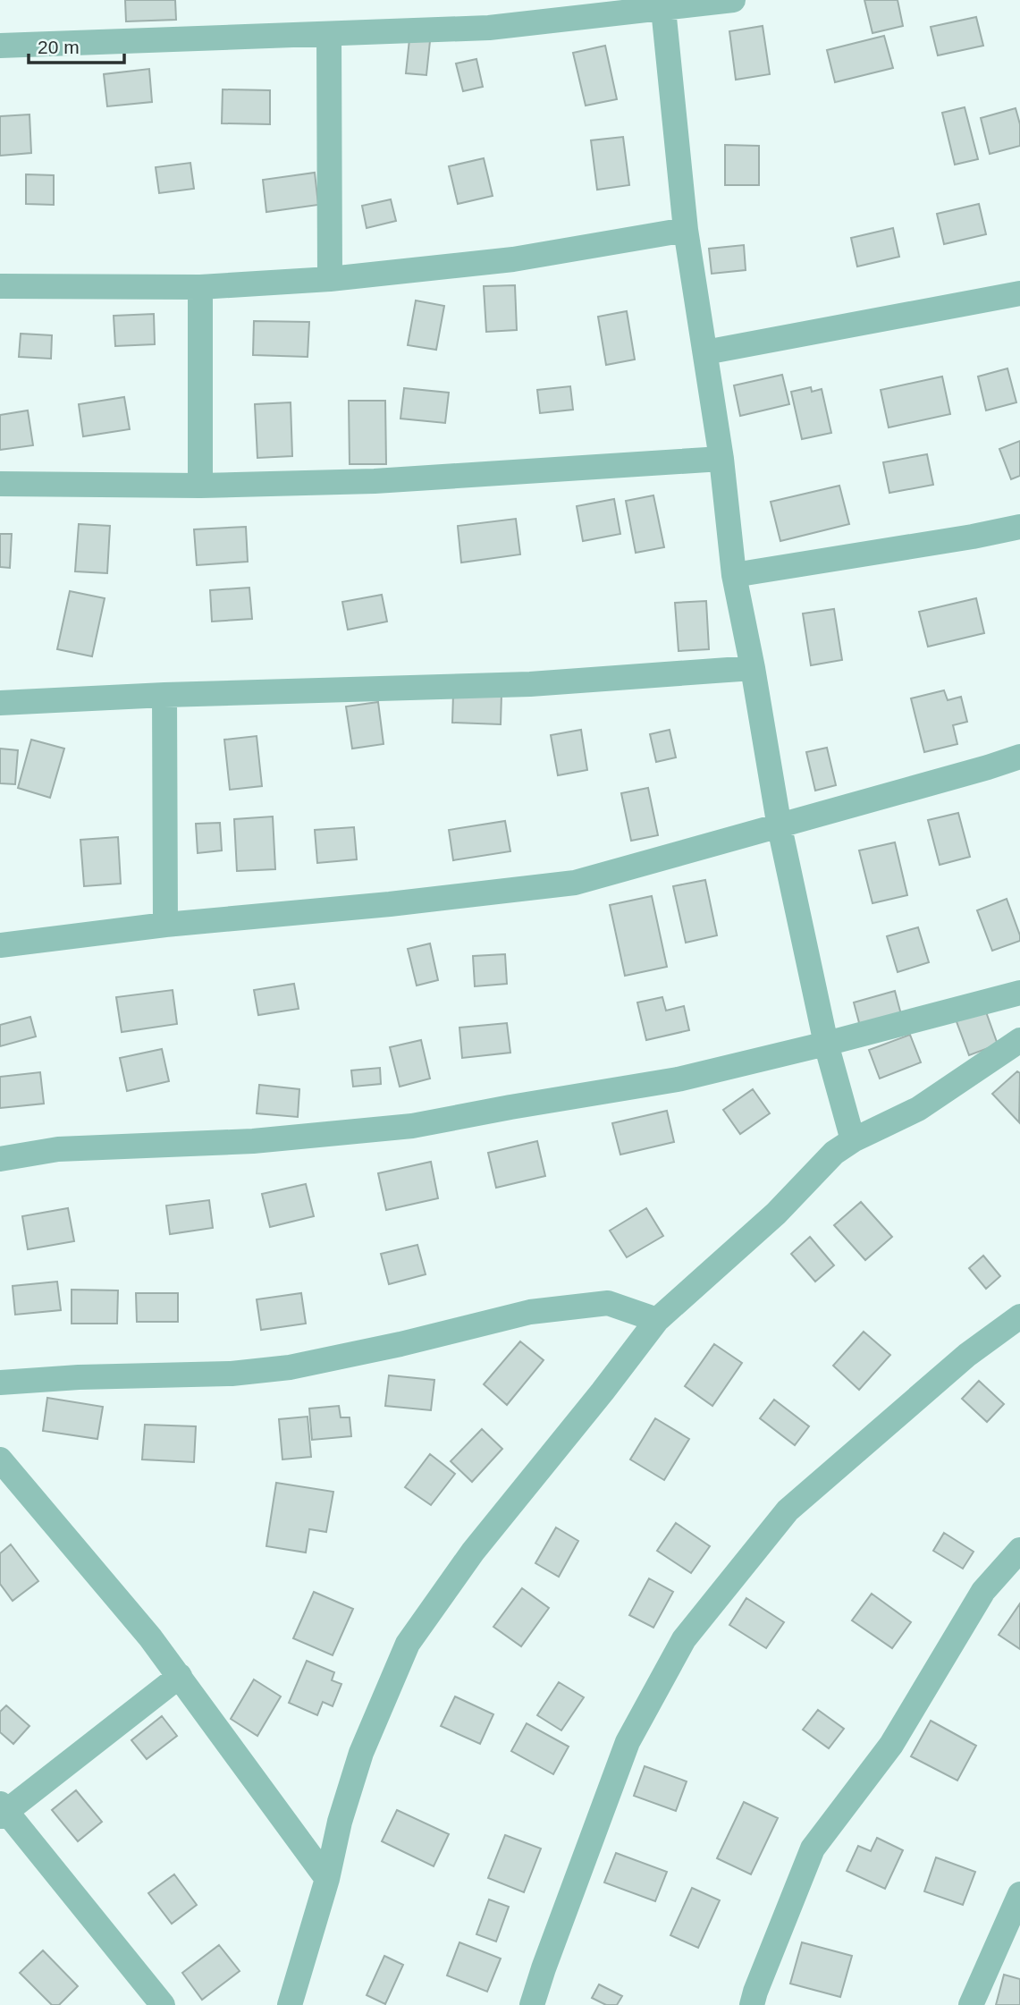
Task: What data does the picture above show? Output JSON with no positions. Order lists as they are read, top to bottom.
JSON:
{
  "scale_bar": "20 m"
}
